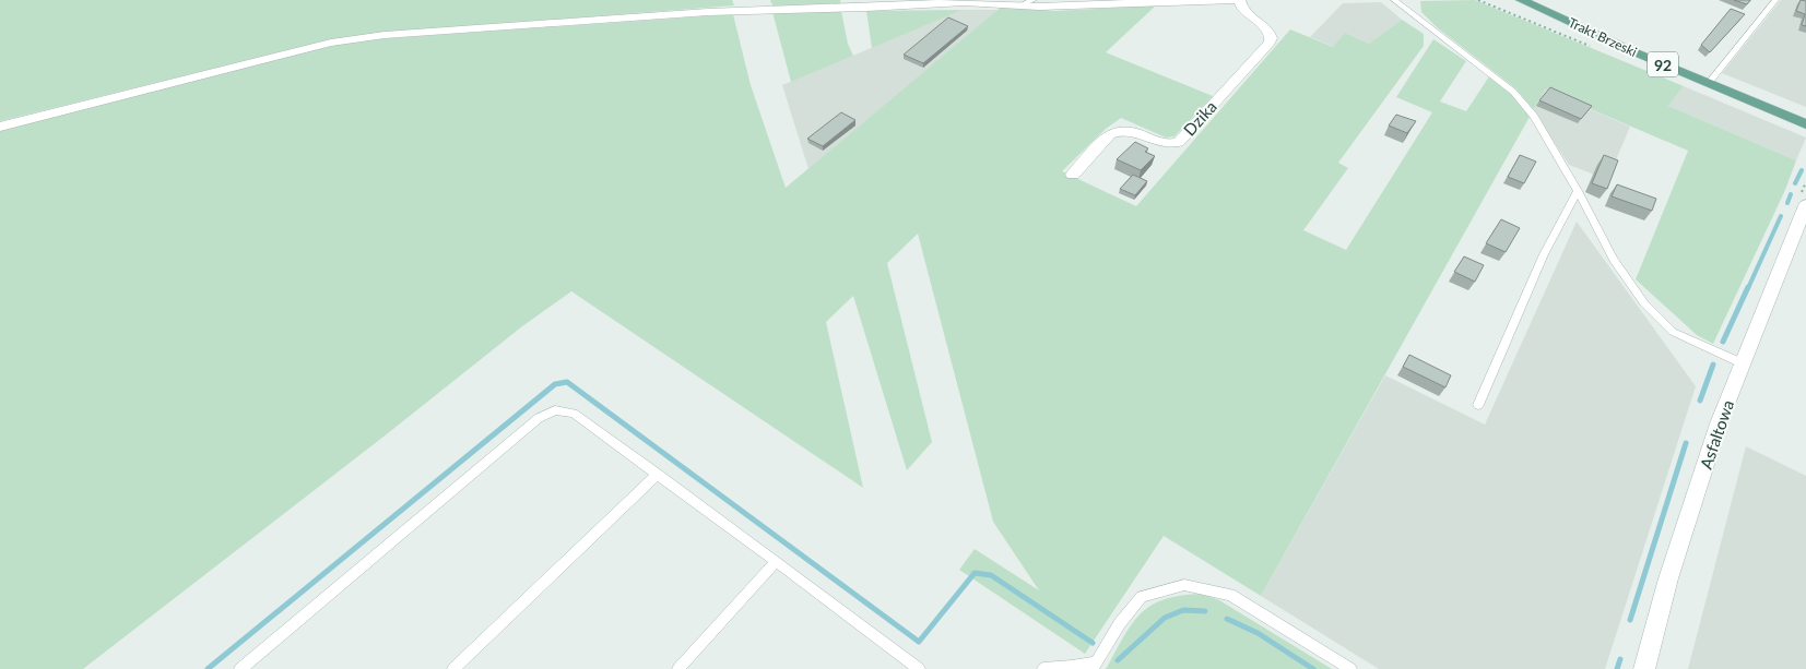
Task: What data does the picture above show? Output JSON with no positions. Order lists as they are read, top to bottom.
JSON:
{
  "streets": {
    "main road": ["Trakt Brzeski", "92"],
    "street": ["Dzika", "Asfaltowa"]
  }
}
